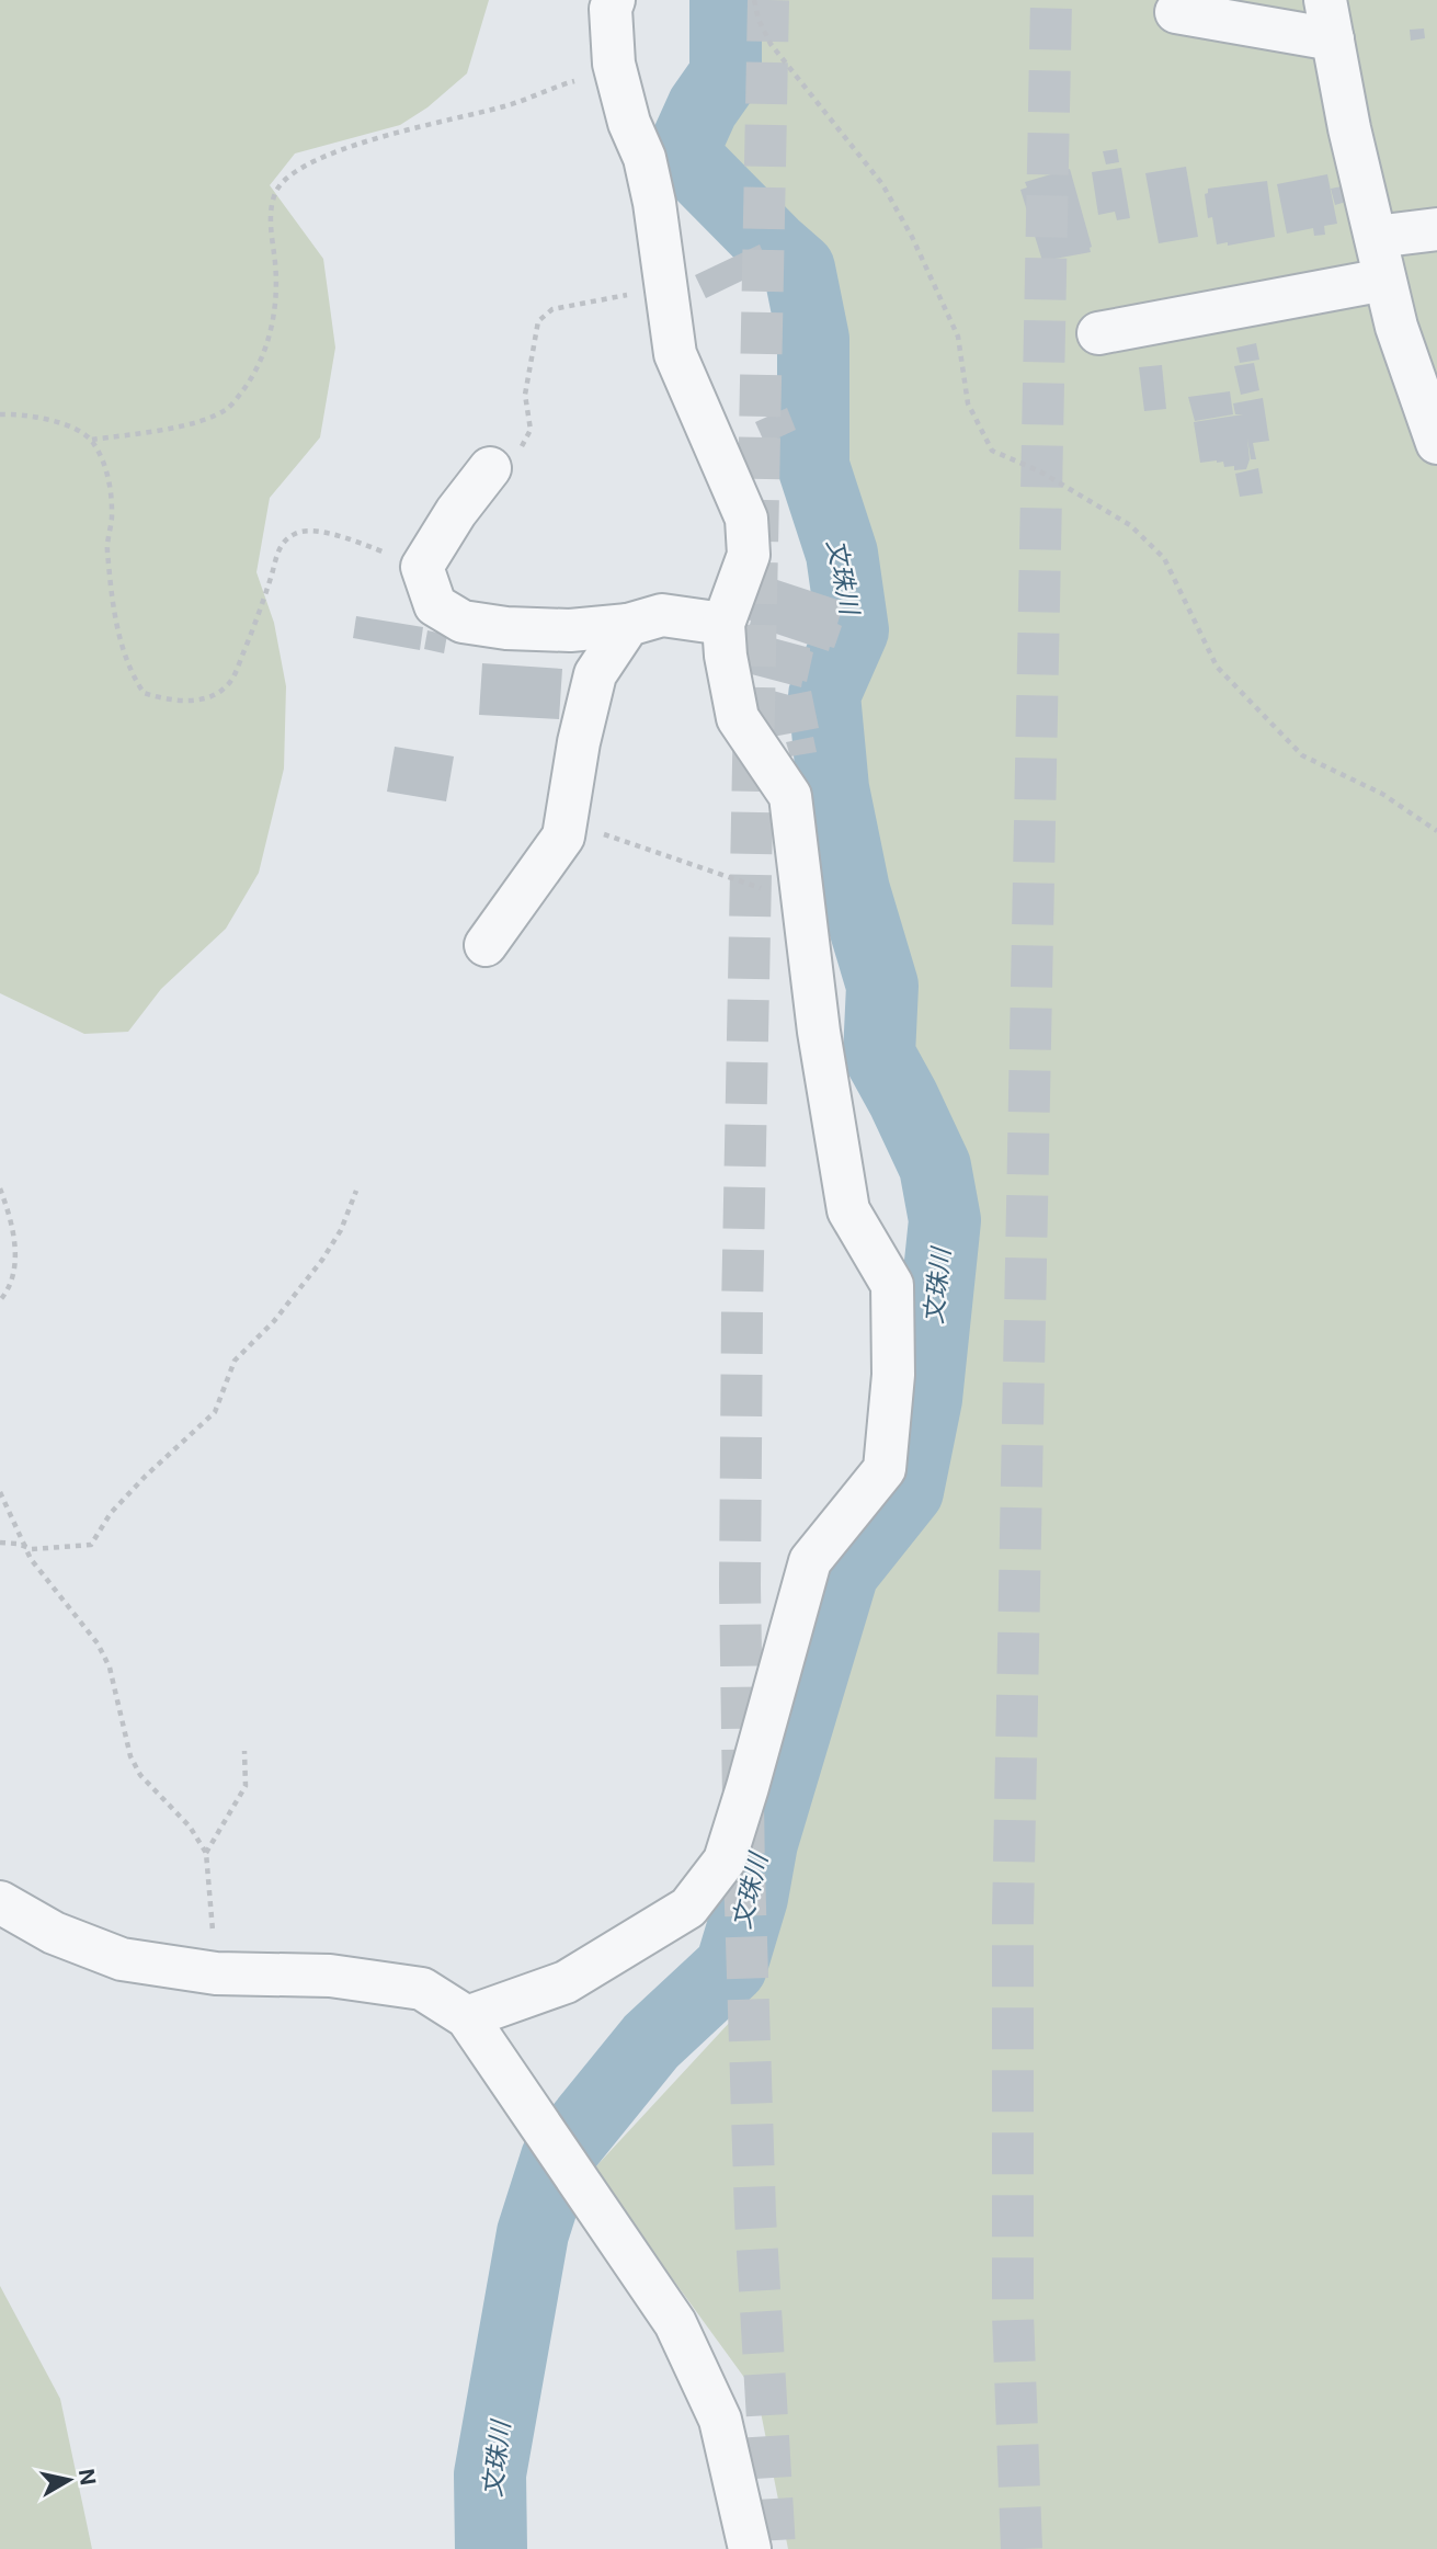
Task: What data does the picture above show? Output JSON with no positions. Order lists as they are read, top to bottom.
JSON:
{
  "water": ["文珠川"],
  "north": "right"
}
